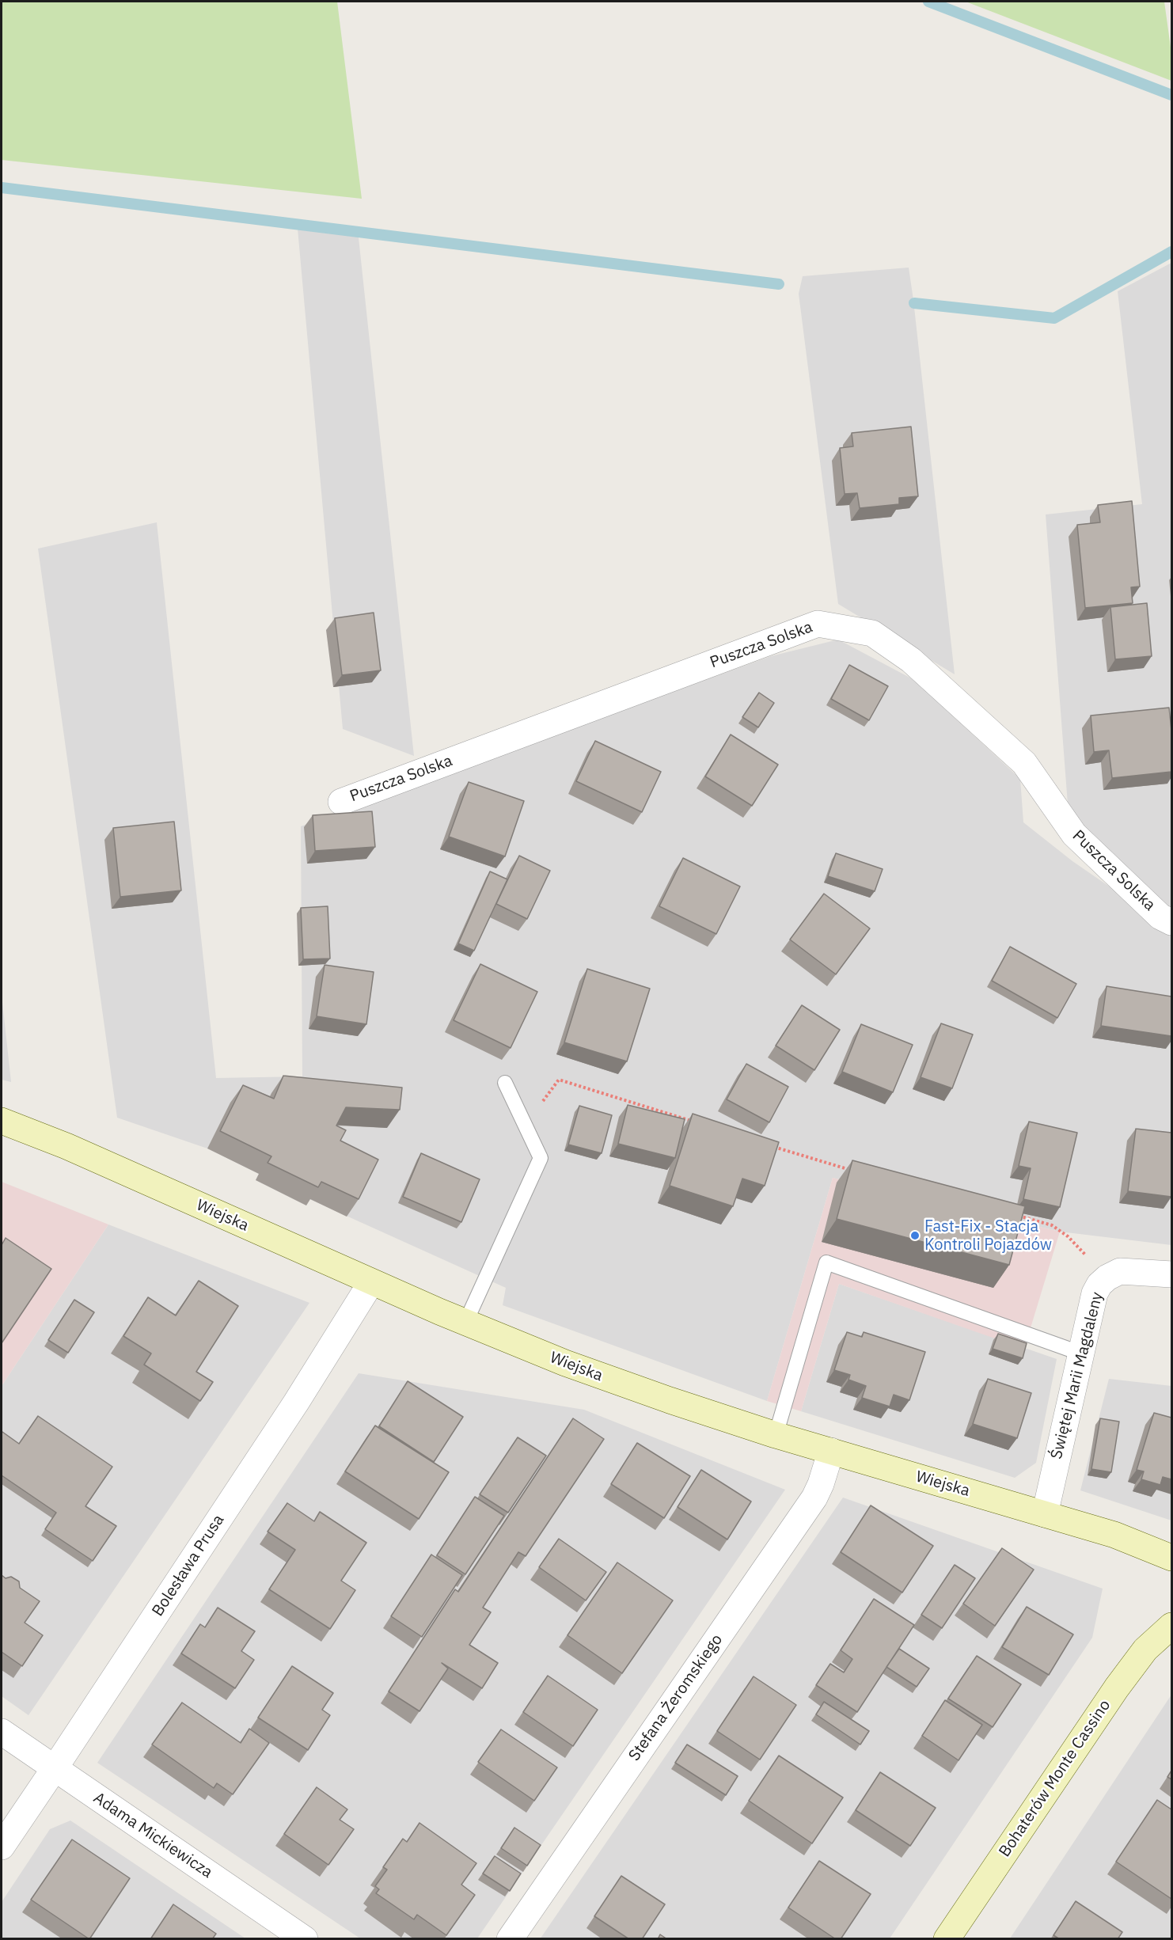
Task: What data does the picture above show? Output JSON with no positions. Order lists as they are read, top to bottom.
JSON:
{
  "streets": {
    "street": [
      "Puszcza Solska",
      "Wiejska",
      "Świętej Marii Magdaleny",
      "Bolesława Prusa",
      "Stefana Żeromskiego",
      "Bohaterów Monte Cassino",
      "Adama Mickiewicza"
    ]
  },
  "crossings": [
    ["Wiejska", "Świętej Marii Magdaleny"],
    ["Wiejska", "Bolesława Prusa"],
    ["Wiejska", "Stefana Żeromskiego"],
    ["Bolesława Prusa", "Adama Mickiewicza"]
  ],
  "places": ["Fast-Fix - Stacja Kontroli Pojazdów"]
}
